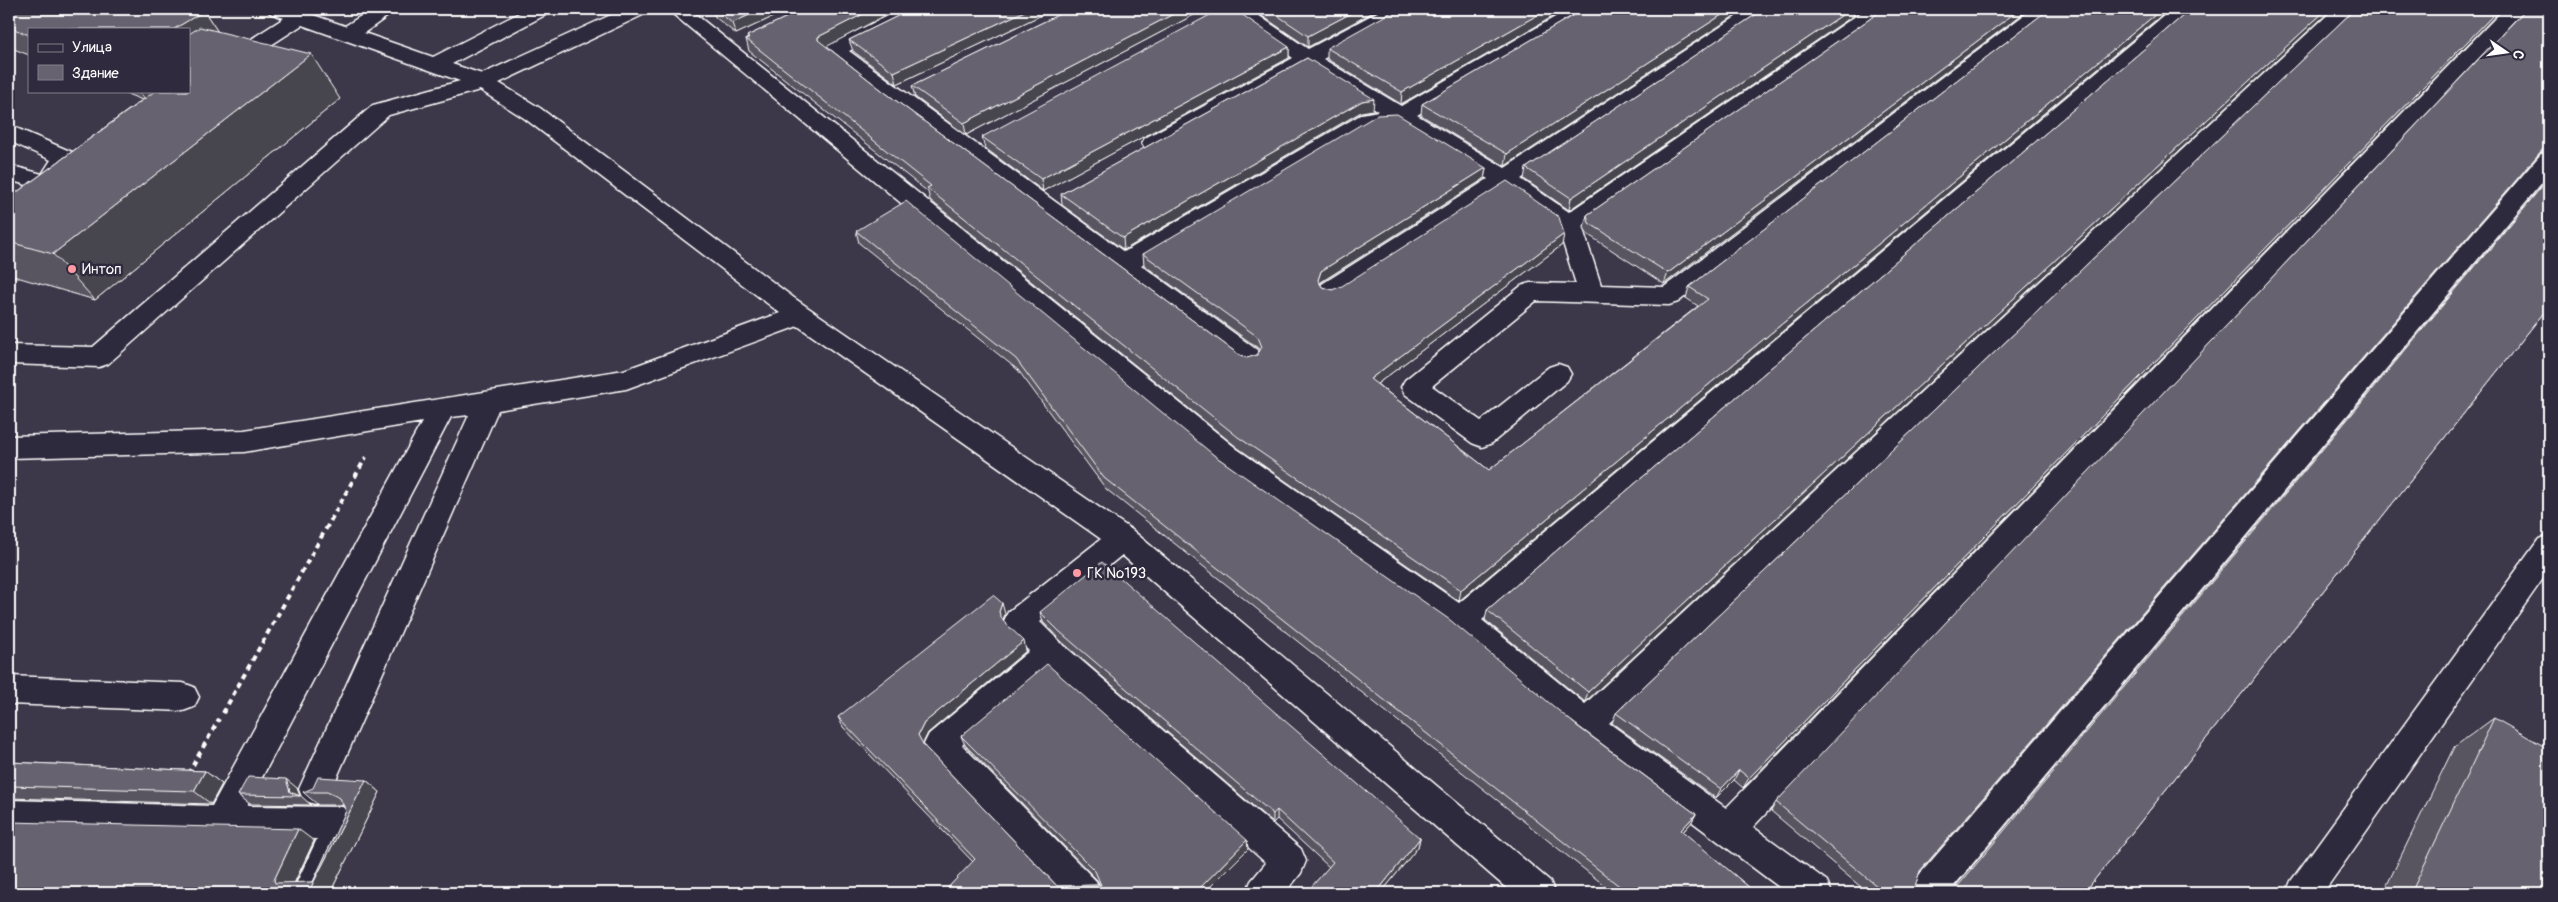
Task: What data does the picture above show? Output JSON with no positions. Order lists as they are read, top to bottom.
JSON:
{
  "places": ["Интоп", "ГК №193"],
  "legend": ["Улица", "Здание"],
  "north": "right"
}
